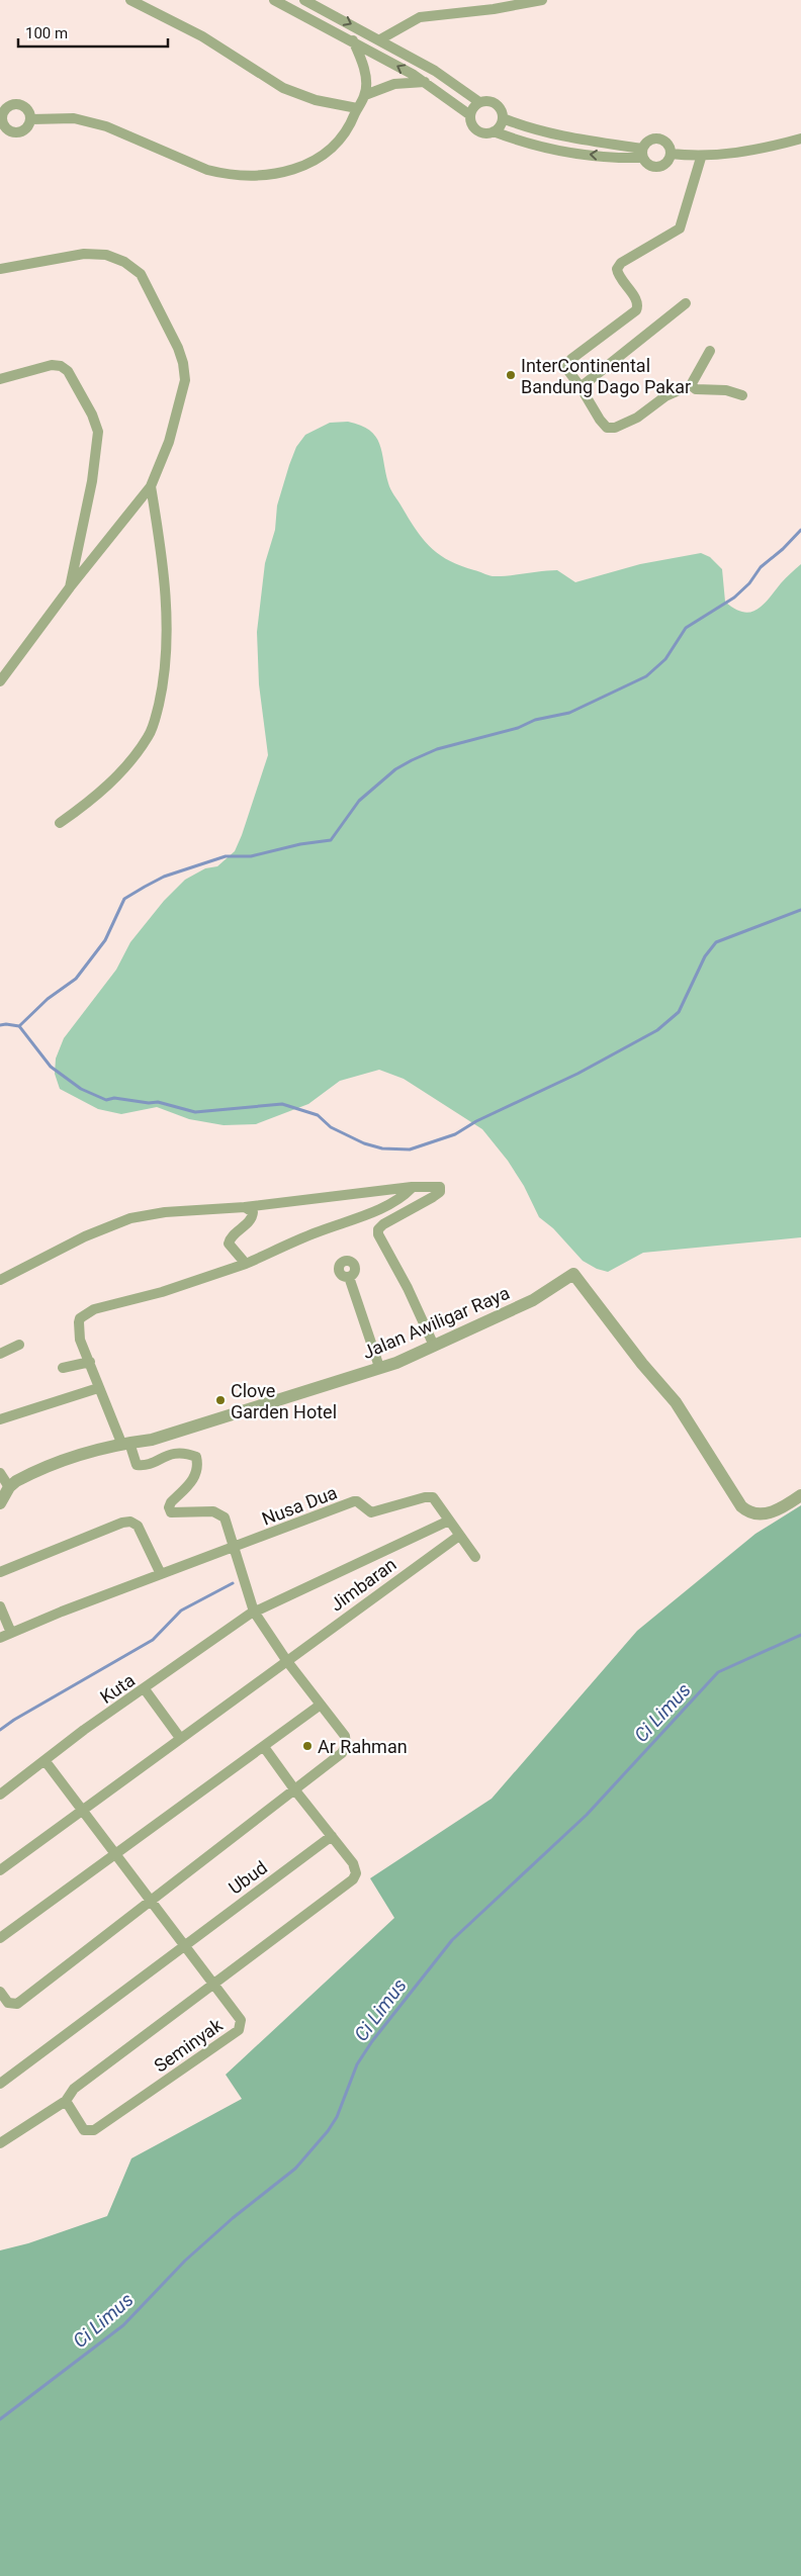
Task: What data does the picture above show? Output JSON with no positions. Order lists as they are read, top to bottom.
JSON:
{
  "streets": {
    "street": [
      "Jalan Awiligar Raya",
      "Nusa Dua",
      "Jimbaran",
      "Kuta",
      "Ubud",
      "Seminyak"
    ]
  },
  "crossings": [
    ["Nusa Dua", "Jimbaran"]
  ],
  "water": ["Ci Limus"],
  "places": ["InterContinental Bandung Dago Pakar", "Clove Garden Hotel", "Ar Rahman"],
  "scale_bar": "100 m"
}
